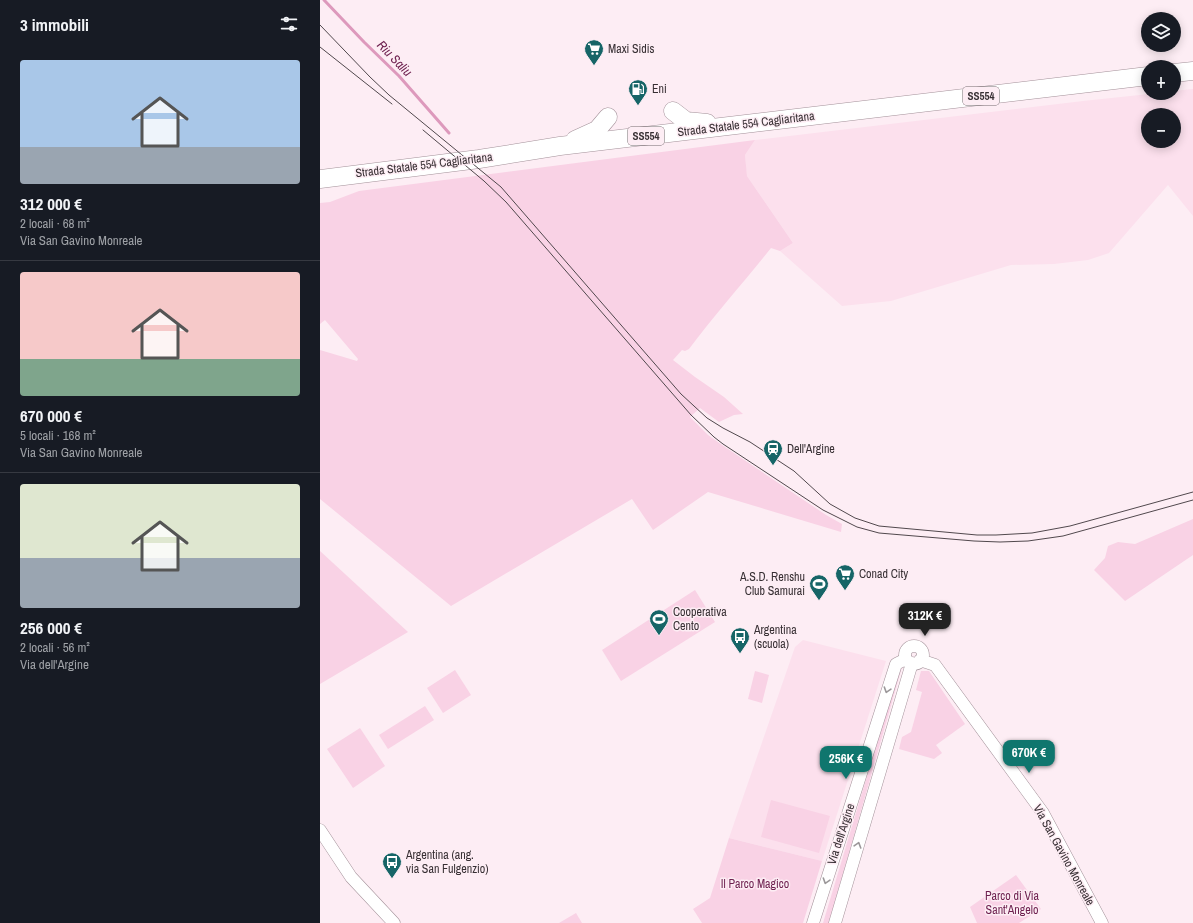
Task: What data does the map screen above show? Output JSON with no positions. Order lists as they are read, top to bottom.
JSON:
{
  "streets": {
    "highway": ["SS554", "Strada Statale 554 Cagliaritana"],
    "street": ["Via dell'Argine", "Via San Gavino Monreale"]
  },
  "crossings": [
    ["Via dell'Argine", "Via San Gavino Monreale"]
  ],
  "water": ["Riu Saliu"],
  "parks": ["Il Parco Magico", "Parco di Via Sant'Angelo"],
  "places": {
    "supermarket": ["Maxi Sidis", "Conad City"],
    "fuel station": ["Eni"],
    "station": ["Dell'Argine"],
    "sports": ["A.S.D. Renshu Club Samurai", "Cooperativa Cento"],
    "bus stop": ["Argentina (scuola)", "Argentina (ang. via San Fulgenzio)"]
  },
  "page": {
    "heading": "3 immobili",
    "map_buttons": ["+", "−"],
    "list": [
      {
        "name": "312 000 €",
        "note": "2 locali · 68 m² · Via San Gavino Monreale"
      },
      {
        "name": "670 000 €",
        "note": "5 locali · 168 m² · Via San Gavino Monreale"
      },
      {
        "name": "256 000 €",
        "note": "2 locali · 56 m² · Via dell'Argine"
      }
    ],
    "price": ["312K €", "670K €", "256K €"]
  }
}
